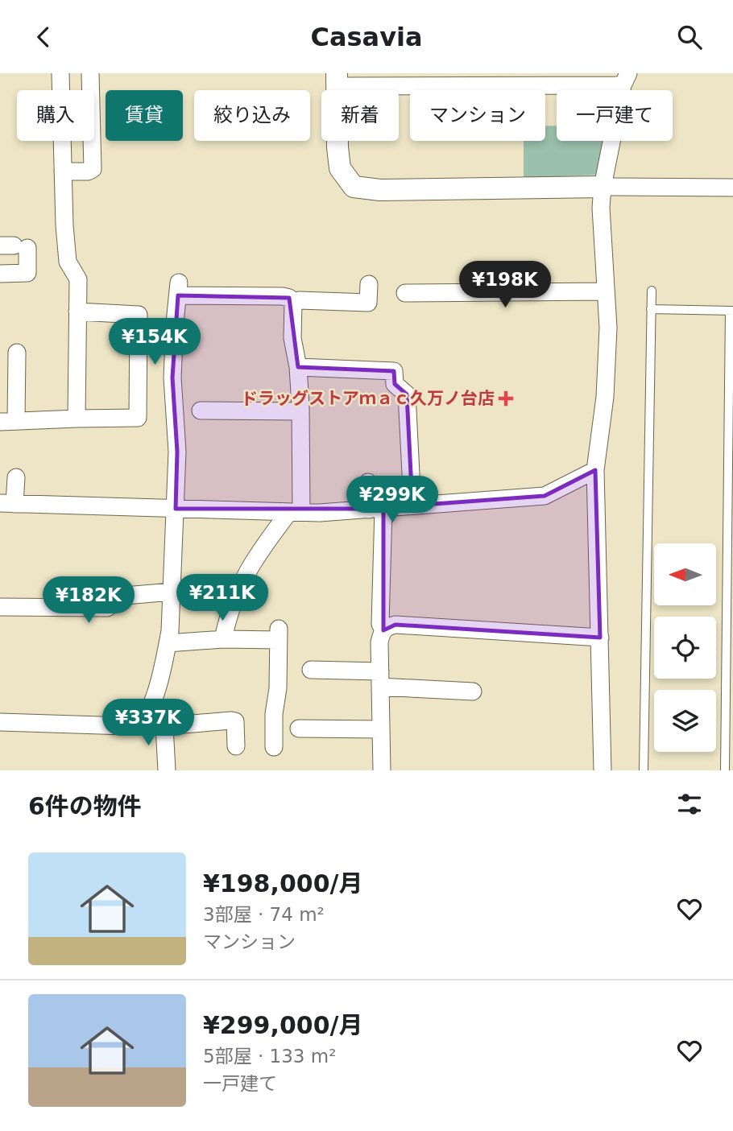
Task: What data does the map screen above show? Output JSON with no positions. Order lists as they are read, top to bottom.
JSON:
{
  "places": {
    "health": ["ドラッグストアｍａｃ久万ノ台店"]
  },
  "north": "left",
  "page": {
    "header": "Casavia",
    "chip": [
      "購入",
      "賃貸",
      "絞り込み",
      "新着",
      "マンション",
      "一戸建て"
    ],
    "price": [
      "¥198K",
      "¥154K",
      "¥299K",
      "¥211K",
      "¥182K",
      "¥337K"
    ],
    "heading": "6件の物件",
    "list": [
      {
        "name": "¥198,000/月",
        "note": "3部屋 · 74 m² · マンション"
      },
      {
        "name": "¥299,000/月",
        "note": "5部屋 · 133 m² · 一戸建て"
      }
    ]
  }
}
